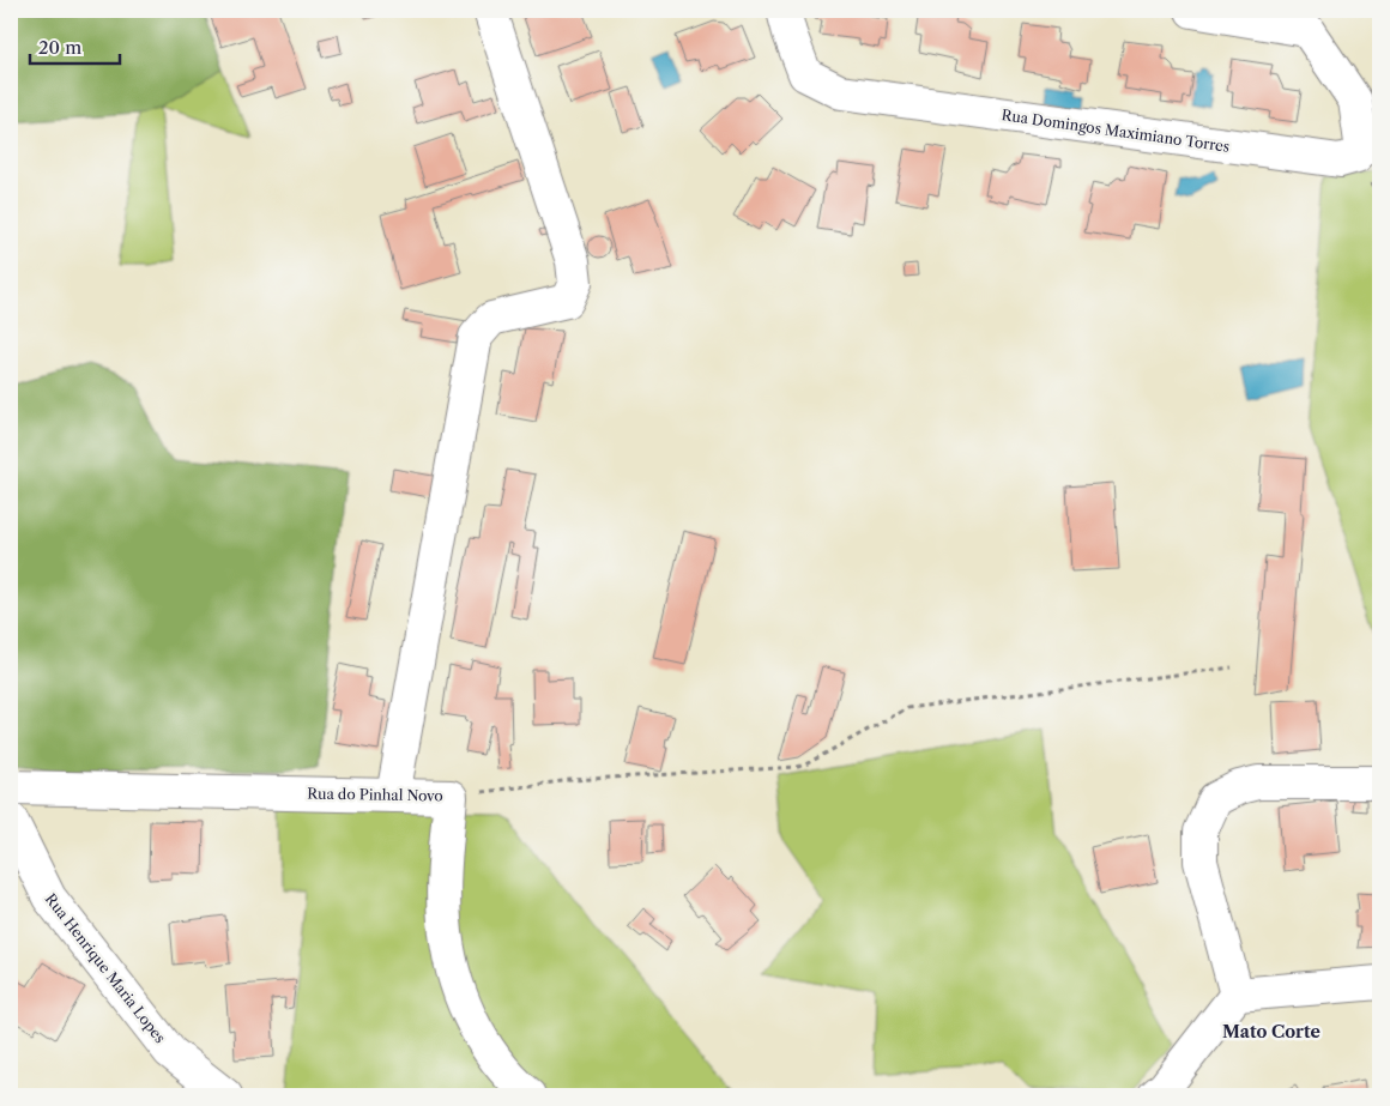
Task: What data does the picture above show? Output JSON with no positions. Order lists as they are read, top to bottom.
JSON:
{
  "streets": {
    "street": ["Rua Domingos Maximiano Torres", "Rua do Pinhal Novo", "Rua Henrique Maria Lopes"]
  },
  "districts": ["Mato Corte"],
  "scale_bar": "20 m"
}
